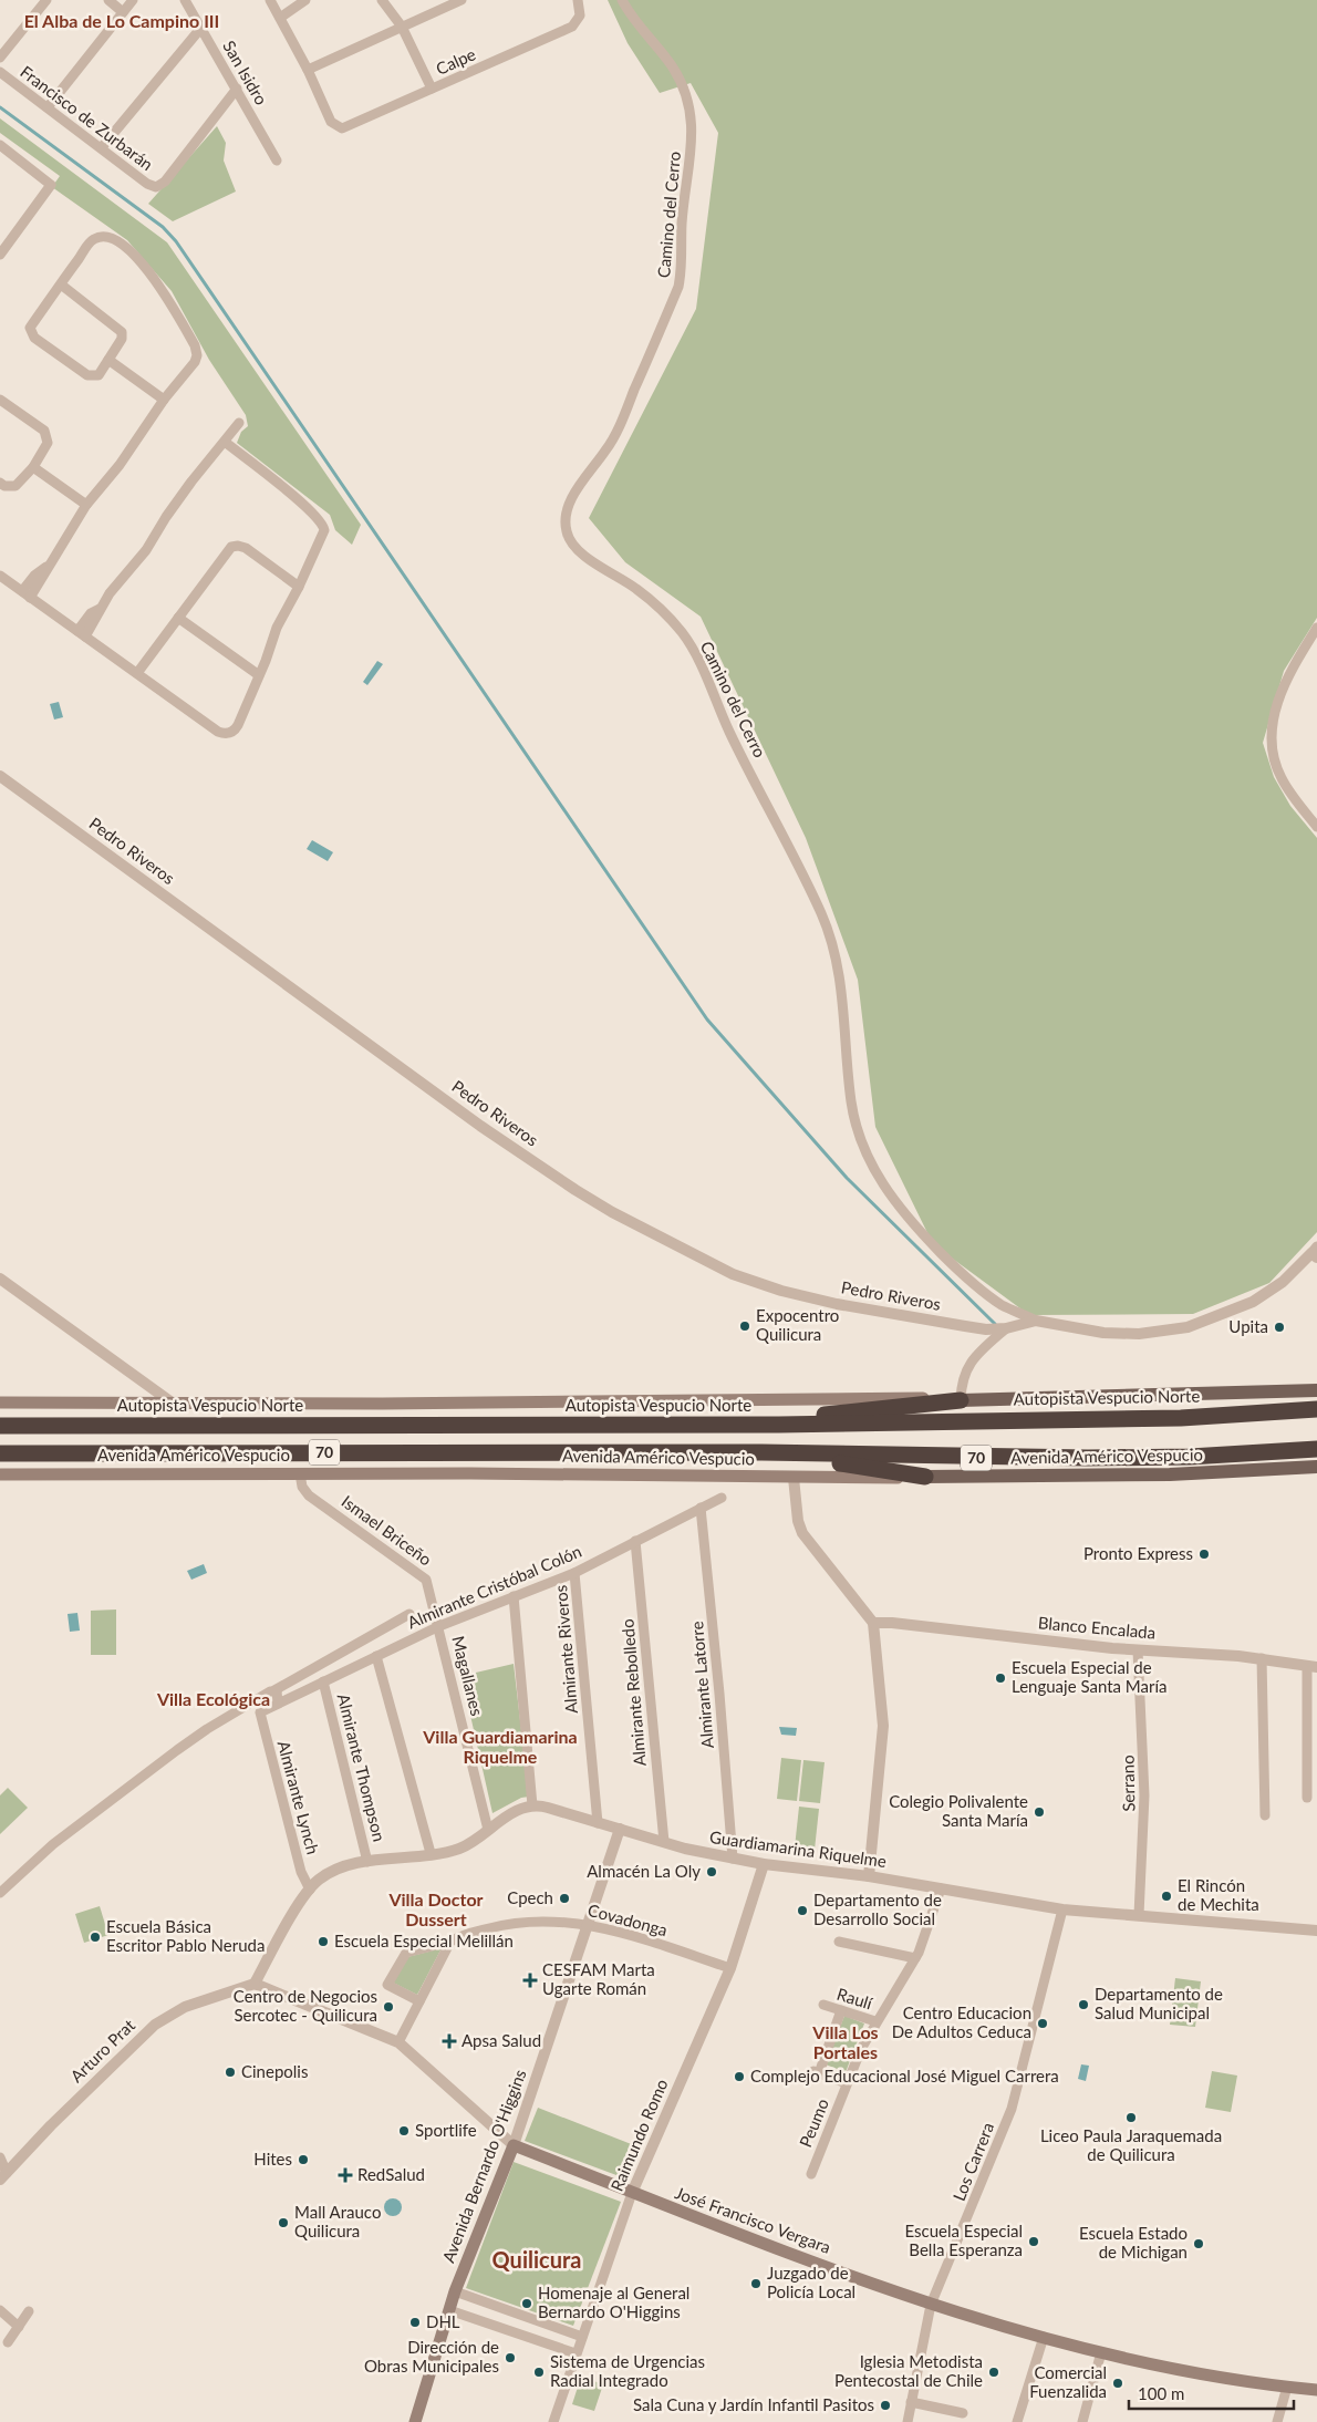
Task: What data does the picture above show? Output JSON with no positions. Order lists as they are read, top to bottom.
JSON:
{
  "streets": {
    "highway": ["Autopista Vespucio Norte", "70"],
    "main road": ["Avenida Américo Vespucio", "Avenida Bernardo O'Higgins", "José Francisco Vergara"],
    "street": [
      "Calpe",
      "San Isidro",
      "Francisco de Zurbarán",
      "Camino del Cerro",
      "Pedro Riveros",
      "Ismael Briceño",
      "Almirante Cristóbal Colón",
      "Blanco Encalada",
      "Almirante Riveros",
      "Magallanes",
      "Almirante Latorre",
      "Almirante Rebolledo",
      "Almirante Thompson",
      "Serrano",
      "Almirante Lynch",
      "Guardiamarina Riquelme",
      "Covadonga",
      "Raulí",
      "Arturo Prat",
      "Peumo",
      "Raimundo Romo",
      "Los Carrera"
    ]
  },
  "crossings": [
    ["San Isidro", "Francisco de Zurbarán"],
    ["Camino del Cerro", "Pedro Riveros"],
    ["Avenida Américo Vespucio", "Ismael Briceño"],
    ["Ismael Briceño", "Almirante Cristóbal Colón"],
    ["Ismael Briceño", "Magallanes"],
    ["Almirante Cristóbal Colón", "Almirante Riveros"],
    ["Almirante Cristóbal Colón", "Magallanes"],
    ["Almirante Cristóbal Colón", "Almirante Latorre"],
    ["Almirante Cristóbal Colón", "Almirante Rebolledo"],
    ["Almirante Cristóbal Colón", "Almirante Thompson"],
    ["Almirante Cristóbal Colón", "Almirante Lynch"],
    ["Blanco Encalada", "Serrano"],
    ["Almirante Riveros", "Guardiamarina Riquelme"],
    ["Almirante Latorre", "Guardiamarina Riquelme"],
    ["Almirante Rebolledo", "Guardiamarina Riquelme"],
    ["Serrano", "Guardiamarina Riquelme"],
    ["Guardiamarina Riquelme", "Peumo"],
    ["Guardiamarina Riquelme", "Raimundo Romo"],
    ["Guardiamarina Riquelme", "Los Carrera"],
    ["Guardiamarina Riquelme", "Avenida Bernardo O'Higgins"],
    ["Covadonga", "Raimundo Romo"],
    ["Covadonga", "Avenida Bernardo O'Higgins"],
    ["Raulí", "Peumo"],
    ["Arturo Prat", "José Francisco Vergara"],
    ["Raimundo Romo", "José Francisco Vergara"],
    ["Los Carrera", "José Francisco Vergara"],
    ["Avenida Bernardo O'Higgins", "José Francisco Vergara"]
  ],
  "districts": [
    "El Alba de Lo Campino III",
    "Villa Ecológica",
    "Villa Guardiamarina Riquelme",
    "Villa Doctor Dussert",
    "Villa Los Portales",
    "Quilicura"
  ],
  "places": {
    "other": [
      "Expocentro Quilicura",
      "Upita",
      "Pronto Express",
      "Escuela Especial de Lenguaje Santa María",
      "Colegio Polivalente Santa María",
      "Almacén La Oly",
      "El Rincón de Mechita",
      "Cpech",
      "Departamento de Desarrollo Social",
      "Escuela Básica Escritor Pablo Neruda",
      "Escuela Especial Melillán",
      "Departamento de Salud Municipal",
      "Centro de Negocios Sercotec - Quilicura",
      "Centro Educacion De Adultos Ceduca",
      "Cinepolis",
      "Complejo Educacional José Miguel Carrera",
      "Liceo Paula Jaraquemada de Quilicura",
      "Sportlife",
      "Hites",
      "Mall Arauco Quilicura",
      "Escuela Especial Bella Esperanza",
      "Escuela Estado de Michigan",
      "Juzgado de Policía Local",
      "Homenaje al General Bernardo O'Higgins",
      "DHL",
      "Dirección de Obras Municipales",
      "Sistema de Urgencias Radial Integrado",
      "Iglesia Metodista Pentecostal de Chile",
      "Comercial Fuenzalida",
      "Sala Cuna y Jardín Infantil Pasitos"
    ],
    "health": ["CESFAM Marta Ugarte Román", "Apsa Salud", "RedSalud"]
  },
  "scale_bar": "100 m"
}
